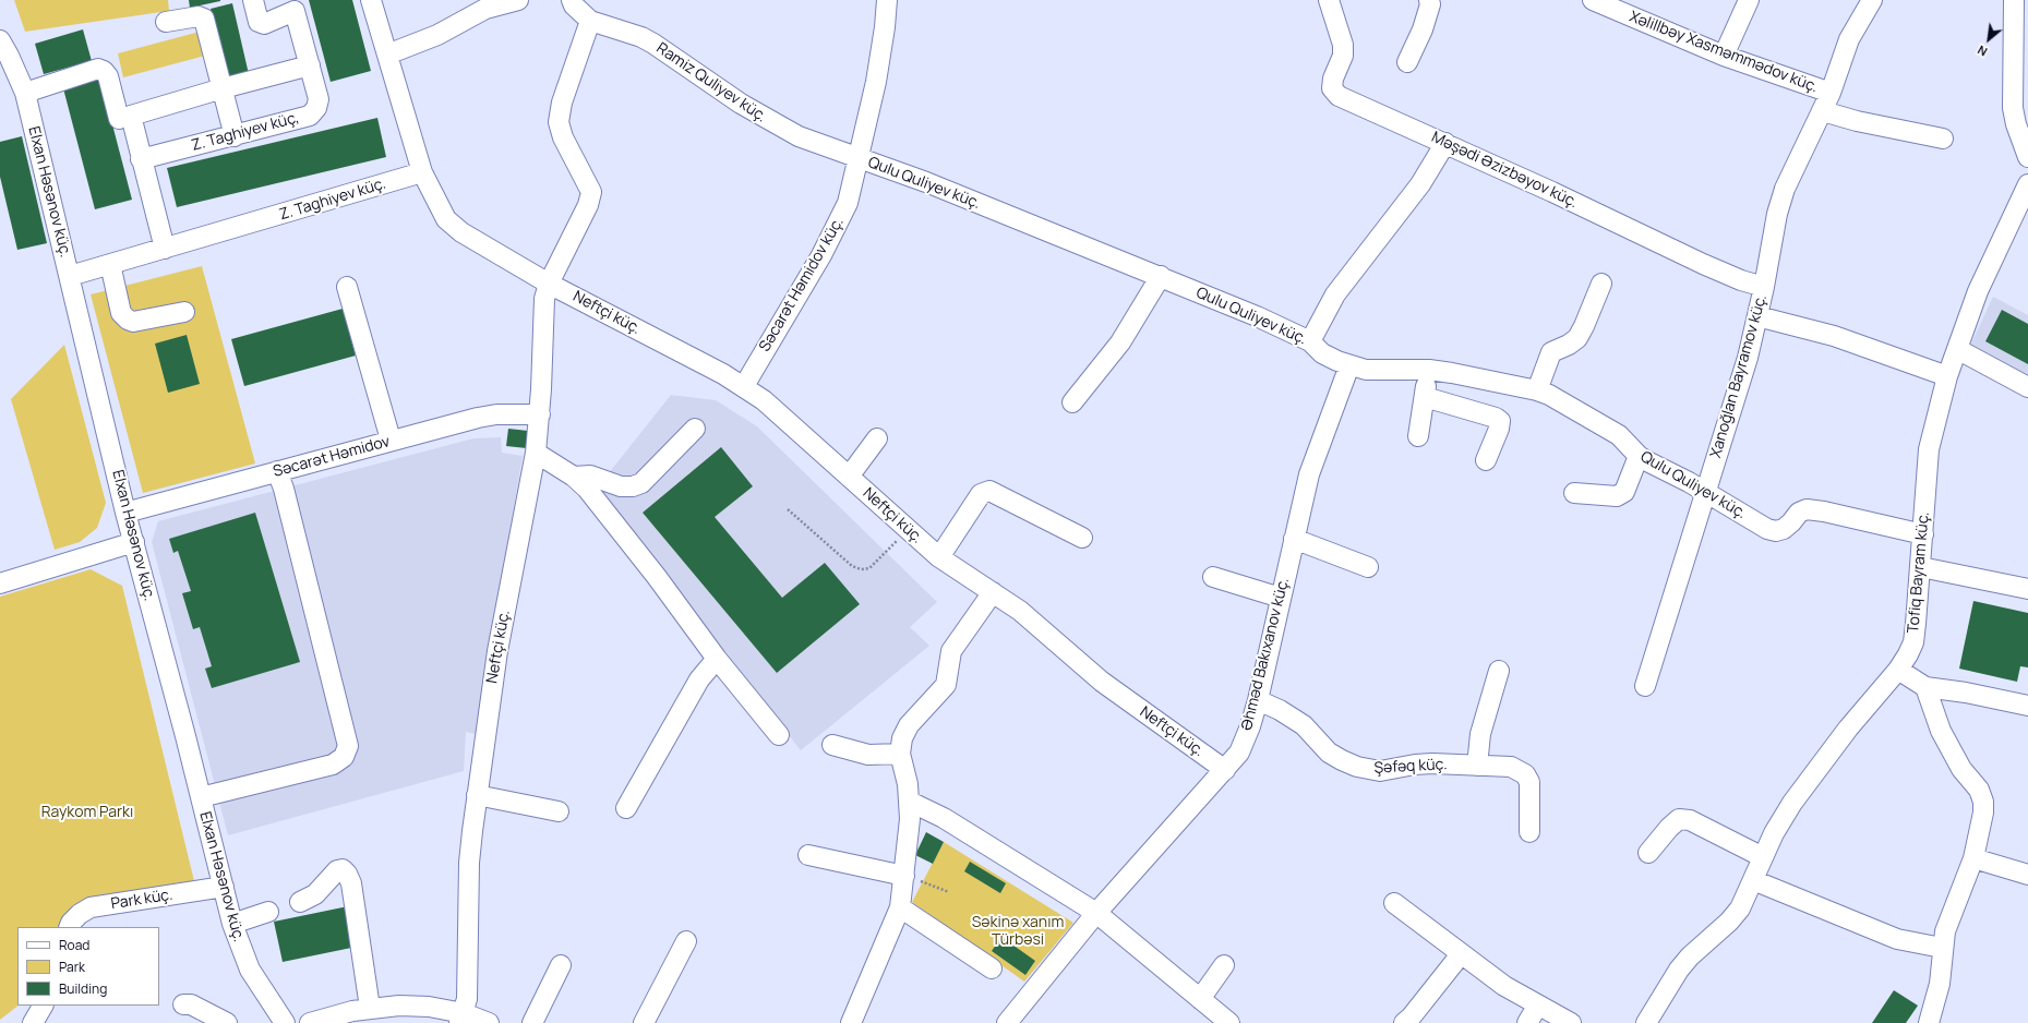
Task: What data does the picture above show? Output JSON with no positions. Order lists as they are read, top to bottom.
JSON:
{
  "streets": {
    "street": [
      "Xəlillbəy Xasməmmədov küç.",
      "Ramiz Quliyev küç.",
      "Z. Taghiyev küç,",
      "Məşədi Əzizbəyov küç.",
      "Qulu Quliyev küç.",
      "Elxan Həsənov küç.",
      "Z. Taghiyev küç.",
      "Səcarət Həmidov küç.",
      "Neftçi küç.",
      "Xanoğlan Bayramov küç.",
      "Səcarət Həmidov",
      "Tofiq Bayram küç.",
      "Əhməd Bakıxanov küç.",
      "Şəfəq küç.",
      "Park küç."
    ]
  },
  "crossings": [
    ["Xəlillbəy Xasməmmədov küç.", "Xanoğlan Bayramov küç."],
    ["Ramiz Quliyev küç.", "Qulu Quliyev küç."],
    ["Ramiz Quliyev küç.", "Səcarət Həmidov küç."],
    ["Məşədi Əzizbəyov küç.", "Xanoğlan Bayramov küç."],
    ["Qulu Quliyev küç.", "Səcarət Həmidov küç."],
    ["Qulu Quliyev küç.", "Xanoğlan Bayramov küç."],
    ["Qulu Quliyev küç.", "Tofiq Bayram küç."],
    ["Qulu Quliyev küç.", "Əhməd Bakıxanov küç."],
    ["Elxan Həsənov küç.", "Z. Taghiyev küç."],
    ["Elxan Həsənov küç.", "Səcarət Həmidov"],
    ["Elxan Həsənov küç.", "Park küç."],
    ["Z. Taghiyev küç.", "Neftçi küç."],
    ["Səcarət Həmidov küç.", "Neftçi küç."],
    ["Neftçi küç.", "Səcarət Həmidov"],
    ["Neftçi küç.", "Əhməd Bakıxanov küç."],
    ["Əhməd Bakıxanov küç.", "Şəfəq küç."]
  ],
  "parks": ["Raykom Parkı", "Səkinə xanım Türbəsi"],
  "legend": ["Road", "Park", "Building"],
  "north": "bottom left"
}
